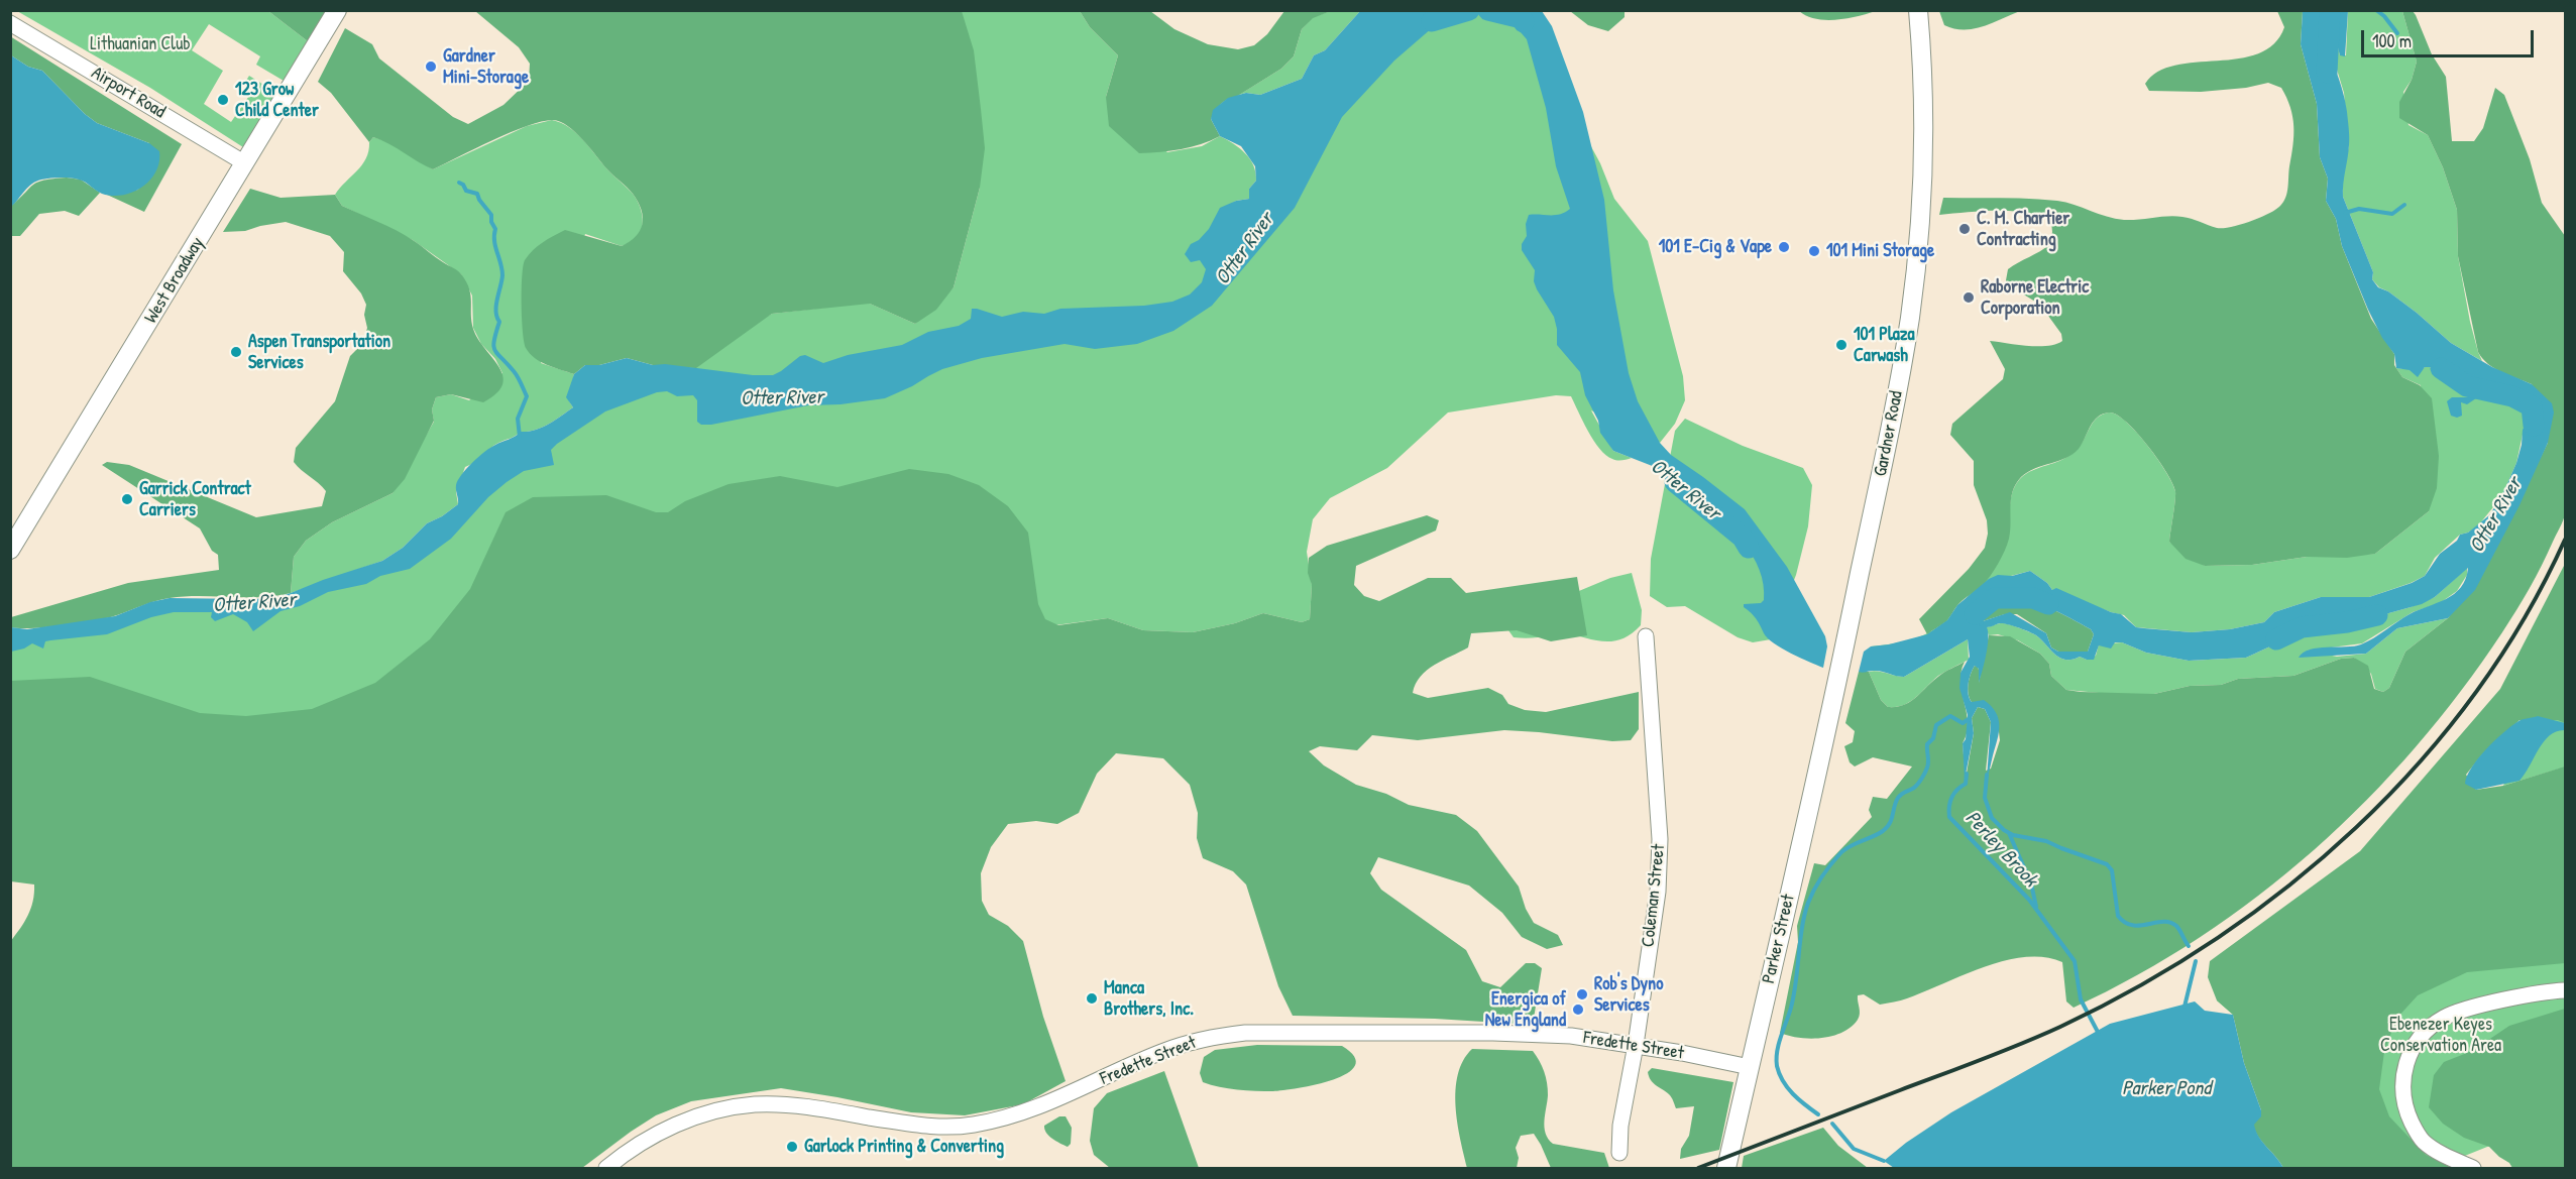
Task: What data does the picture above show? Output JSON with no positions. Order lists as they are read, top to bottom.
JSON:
{
  "streets": {
    "main road": ["West Broadway", "Gardner Road", "Parker Street"],
    "street": ["Airport Road", "Coleman Street", "Fredette Street"]
  },
  "crossings": [
    ["Airport Road", "West Broadway"],
    ["Gardner Road", "Parker Street"],
    ["Coleman Street", "Fredette Street"],
    ["Parker Street", "Fredette Street"]
  ],
  "water": ["Otter River", "Perley Brook", "Parker Pond"],
  "parks": ["Lithuanian Club", "Ebenezer Keyes Conservation Area"],
  "places": [
    "Gardner Mini-Storage",
    "123 Grow Child Center",
    "C. M. Chartier Contracting",
    "101 E-Cig & Vape",
    "101 Mini Storage",
    "Raborne Electric Corporation",
    "101 Plaza Carwash",
    "Aspen Transportation Services",
    "Garrick Contract Carriers",
    "Rob's Dyno Services",
    "Manca Brothers, Inc.",
    "Energica of New England",
    "Garlock Printing & Converting"
  ],
  "scale_bar": "100 m"
}
